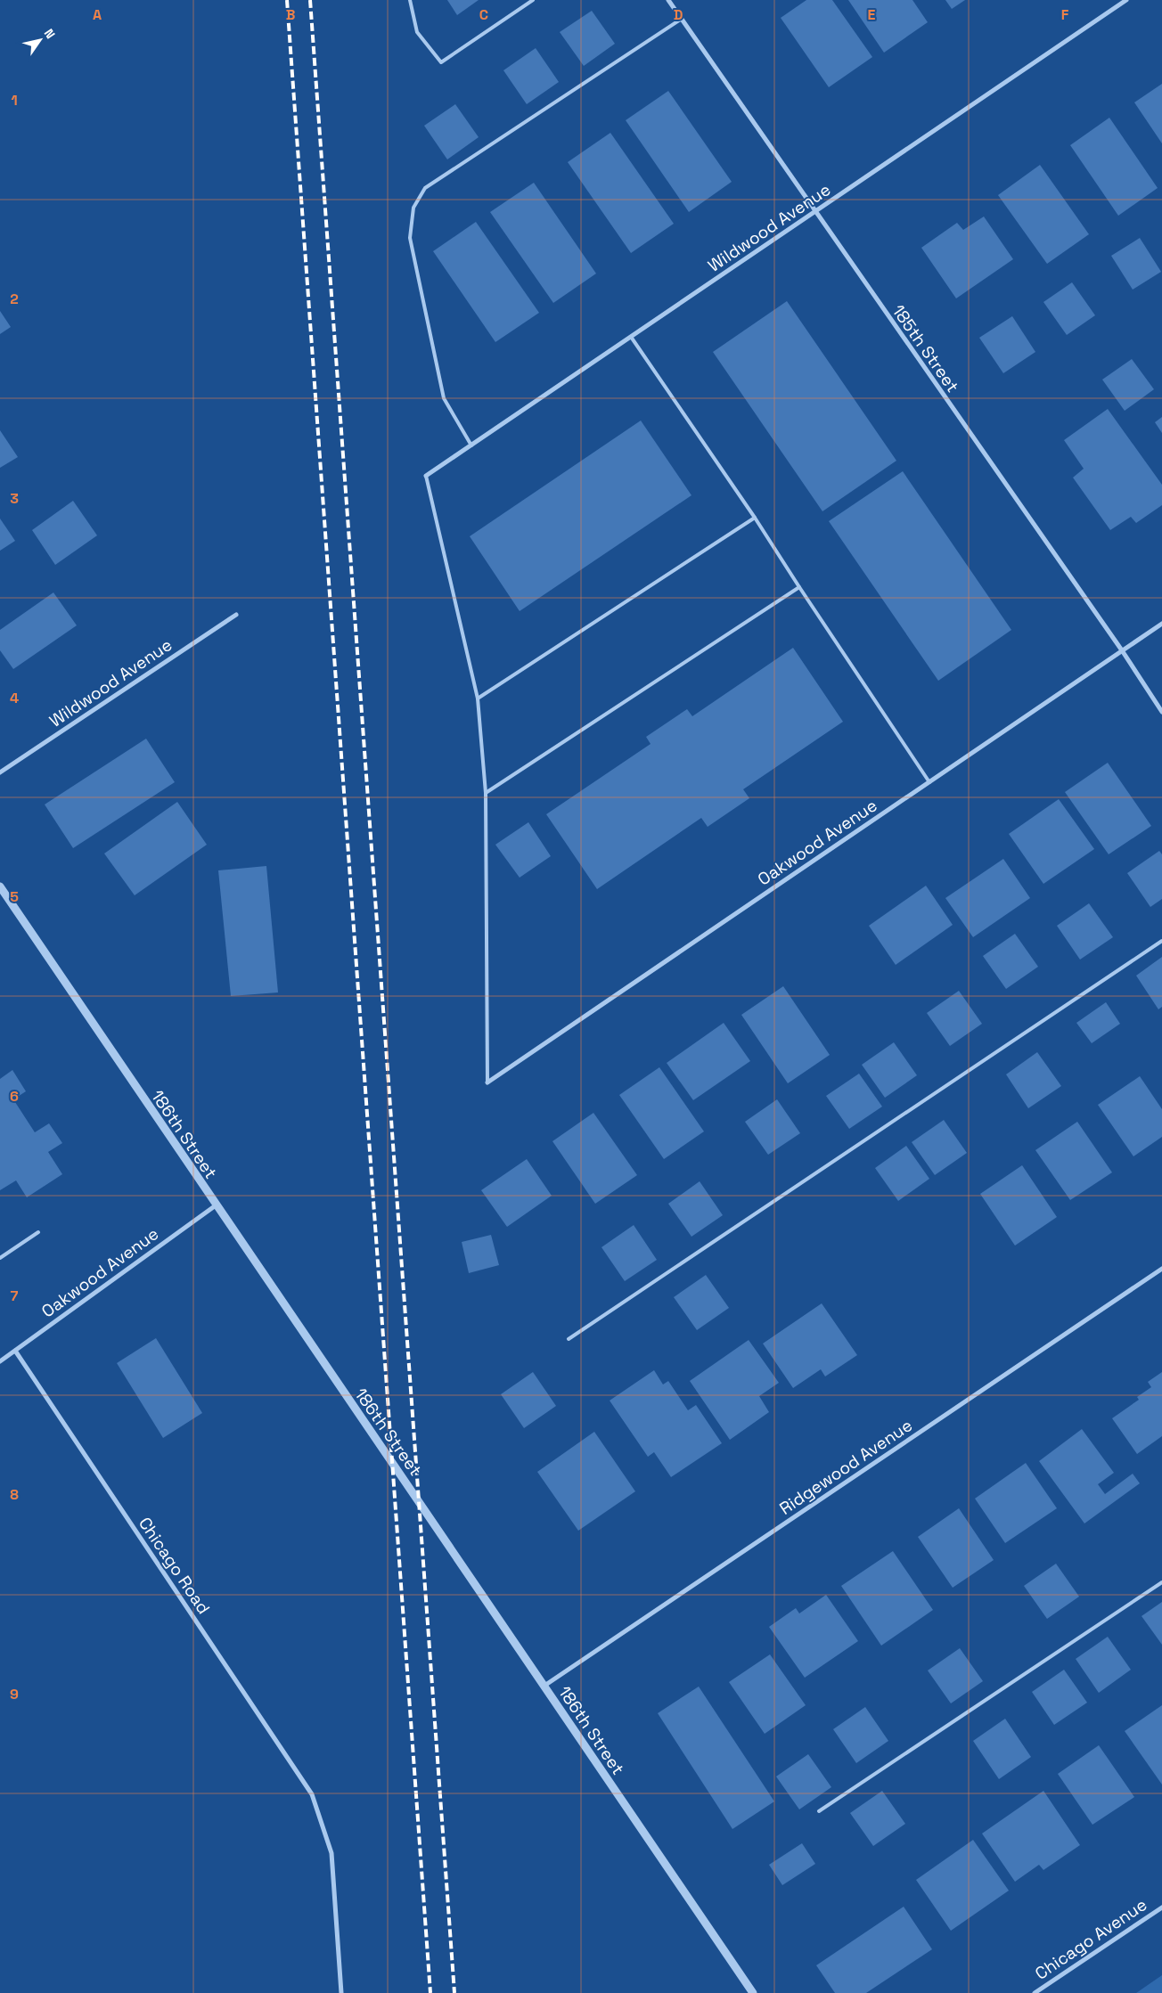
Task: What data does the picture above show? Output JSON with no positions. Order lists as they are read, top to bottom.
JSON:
{
  "streets": {
    "street": [
      "Wildwood Avenue",
      "185th Street",
      "Oakwood Avenue",
      "186th Street",
      "Ridgewood Avenue",
      "Chicago Road",
      "Chicago Avenue"
    ]
  },
  "crossings": [
    ["Wildwood Avenue", "185th Street"],
    ["185th Street", "Oakwood Avenue"],
    ["Oakwood Avenue", "186th Street"],
    ["Oakwood Avenue", "Chicago Road"],
    ["186th Street", "Ridgewood Avenue"]
  ],
  "north": "top right",
  "grid": {
    "columns": [
      "A",
      "B",
      "C",
      "D",
      "E",
      "F"
    ],
    "rows": [
      "1",
      "2",
      "3",
      "4",
      "5",
      "6",
      "7",
      "8",
      "9"
    ]
  }
}
